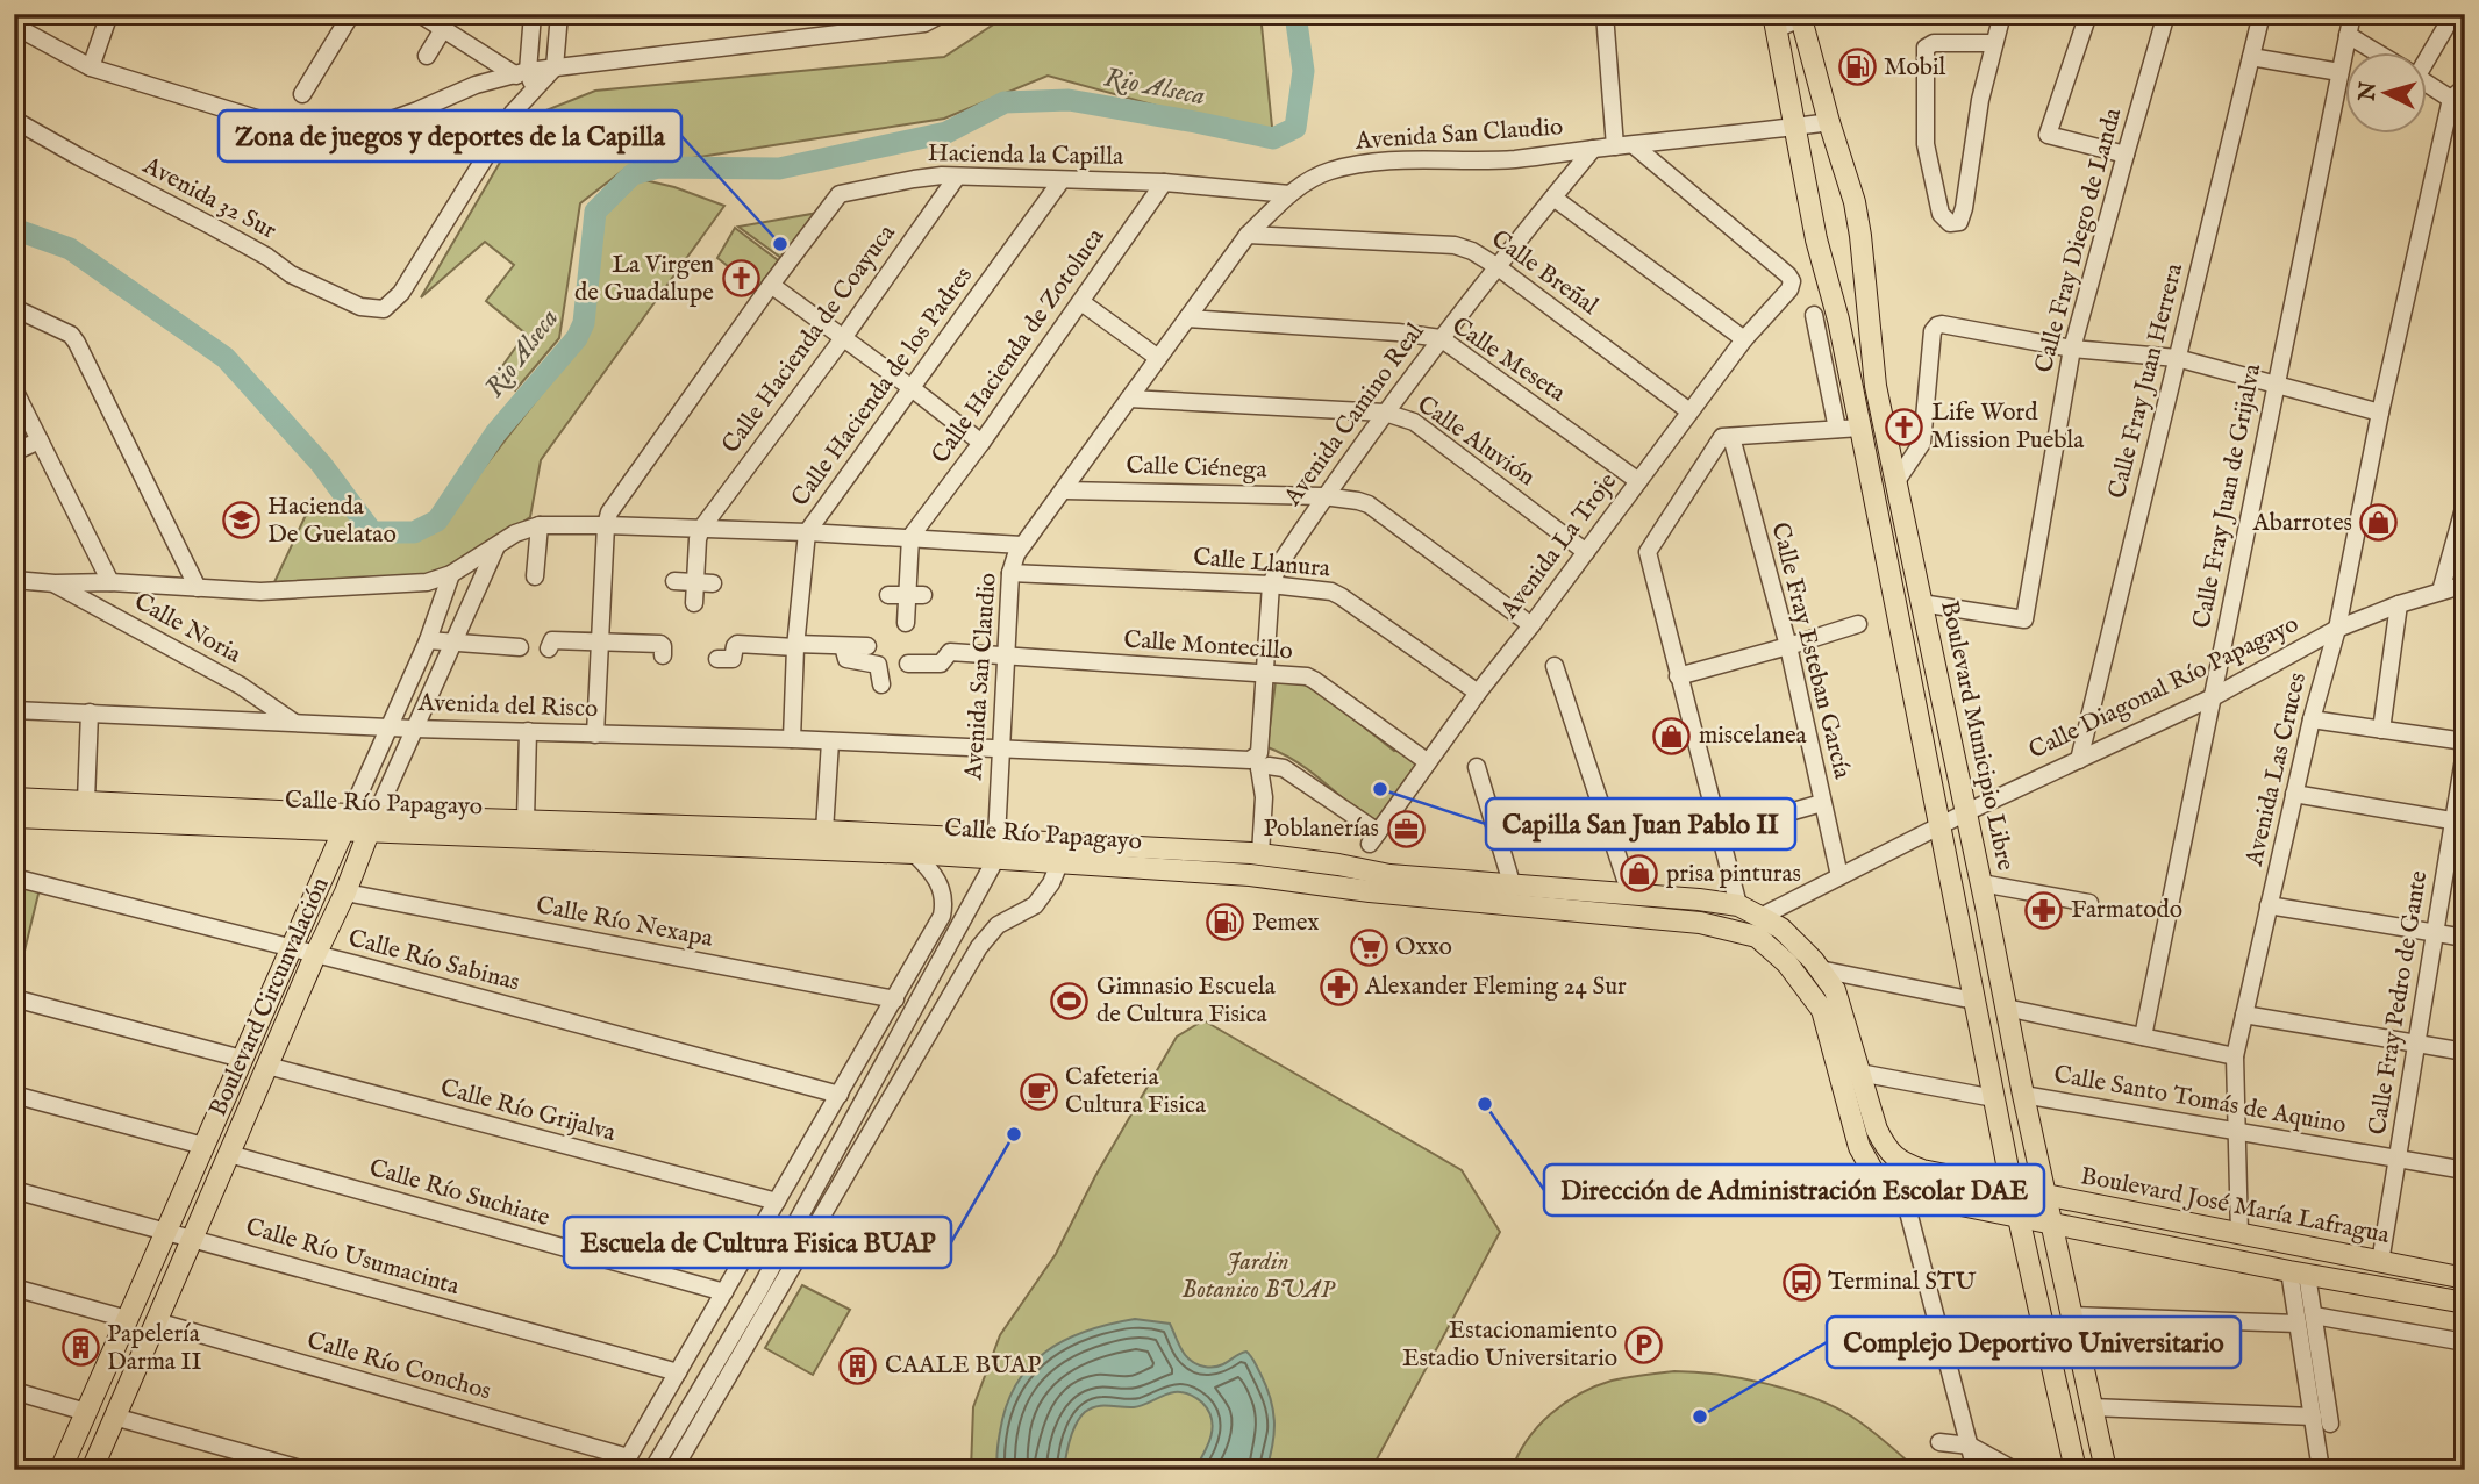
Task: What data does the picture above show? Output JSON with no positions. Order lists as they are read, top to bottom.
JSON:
{
  "streets": {
    "main road": [
      "Boulevard Municipio Libre",
      "Calle Río Papagayo",
      "Boulevard Circunvalación",
      "Boulevard José María Lafragua"
    ],
    "street": [
      "Avenida San Claudio",
      "Hacienda la Capilla",
      "Avenida 32 Sur",
      "Calle Fray Diego de Landa",
      "Calle Breñal",
      "Calle Hacienda de Coayuca",
      "Calle Hacienda de Zotoluca",
      "Calle Meseta",
      "Calle Fray Juan Herrera",
      "Calle Hacienda de los Padres",
      "Avenida Camino Real",
      "Calle Aluvión",
      "Calle Ciénega",
      "Calle Fray Juan de Grijalva",
      "Avenida La Troje",
      "Calle Llanura",
      "Calle Noria",
      "Calle Montecillo",
      "Calle Fray Esteban García",
      "Calle Diagonal Río Papagayo",
      "Avenida del Risco",
      "Avenida Las Cruces",
      "Calle Río Nexapa",
      "Calle Río Sabinas",
      "Calle Fray Pedro de Gante",
      "Calle Santo Tomás de Aquino",
      "Calle Río Grijalva",
      "Calle Río Suchiate",
      "Calle Río Usumacinta",
      "Calle Río Conchos"
    ]
  },
  "crossings": [
    ["Avenida San Claudio", "Hacienda la Capilla"],
    ["Avenida San Claudio", "Calle Breñal"],
    ["Avenida San Claudio", "Calle Meseta"],
    ["Avenida San Claudio", "Avenida Camino Real"],
    ["Avenida San Claudio", "Calle Aluvión"],
    ["Avenida San Claudio", "Calle Ciénega"],
    ["Avenida San Claudio", "Avenida La Troje"],
    ["Avenida San Claudio", "Calle Llanura"],
    ["Avenida San Claudio", "Calle Montecillo"],
    ["Avenida San Claudio", "Avenida del Risco"],
    ["Avenida San Claudio", "Boulevard Municipio Libre"],
    ["Avenida San Claudio", "Calle Río Papagayo"],
    ["Hacienda la Capilla", "Calle Hacienda de Coayuca"],
    ["Hacienda la Capilla", "Calle Hacienda de Zotoluca"],
    ["Hacienda la Capilla", "Calle Hacienda de los Padres"],
    ["Hacienda la Capilla", "Avenida del Risco"],
    ["Calle Fray Diego de Landa", "Boulevard Municipio Libre"],
    ["Calle Breñal", "Avenida Camino Real"],
    ["Calle Breñal", "Avenida La Troje"],
    ["Calle Meseta", "Avenida Camino Real"],
    ["Calle Meseta", "Avenida La Troje"],
    ["Calle Fray Juan Herrera", "Calle Diagonal Río Papagayo"],
    ["Calle Hacienda de los Padres", "Avenida del Risco"],
    ["Avenida Camino Real", "Calle Aluvión"],
    ["Avenida Camino Real", "Calle Ciénega"],
    ["Avenida Camino Real", "Avenida La Troje"],
    ["Avenida Camino Real", "Calle Llanura"],
    ["Avenida Camino Real", "Calle Montecillo"],
    ["Avenida Camino Real", "Avenida del Risco"],
    ["Avenida Camino Real", "Calle Río Papagayo"],
    ["Calle Aluvión", "Avenida La Troje"],
    ["Calle Ciénega", "Avenida La Troje"],
    ["Calle Fray Juan de Grijalva", "Calle Diagonal Río Papagayo"],
    ["Avenida La Troje", "Calle Llanura"],
    ["Avenida La Troje", "Calle Montecillo"],
    ["Avenida La Troje", "Avenida del Risco"],
    ["Calle Noria", "Avenida del Risco"],
    ["Calle Fray Esteban García", "Calle Diagonal Río Papagayo"],
    ["Calle Diagonal Río Papagayo", "Boulevard Municipio Libre"],
    ["Calle Diagonal Río Papagayo", "Avenida Las Cruces"],
    ["Calle Diagonal Río Papagayo", "Calle Río Papagayo"],
    ["Avenida del Risco", "Boulevard Circunvalación"],
    ["Boulevard Municipio Libre", "Calle Santo Tomás de Aquino"],
    ["Boulevard Municipio Libre", "Boulevard José María Lafragua"],
    ["Avenida Las Cruces", "Calle Santo Tomás de Aquino"],
    ["Avenida Las Cruces", "Boulevard José María Lafragua"],
    ["Calle Río Papagayo", "Boulevard Circunvalación"],
    ["Calle Río Papagayo", "Boulevard José María Lafragua"],
    ["Calle Río Nexapa", "Boulevard Circunvalación"],
    ["Calle Río Sabinas", "Boulevard Circunvalación"],
    ["Boulevard Circunvalación", "Calle Río Grijalva"],
    ["Boulevard Circunvalación", "Calle Río Suchiate"],
    ["Boulevard Circunvalación", "Calle Río Usumacinta"],
    ["Boulevard Circunvalación", "Calle Río Conchos"],
    ["Calle Fray Pedro de Gante", "Calle Santo Tomás de Aquino"],
    ["Calle Fray Pedro de Gante", "Boulevard José María Lafragua"]
  ],
  "water": ["Rio Alseca"],
  "parks": ["Jardin Botanico BUAP"],
  "places": {
    "fuel station": ["Mobil", "Pemex"],
    "other": [
      "Zona de juegos y deportes de la Capilla",
      "Capilla San Juan Pablo II",
      "Dirección de Administración Escolar DAE",
      "Escuela de Cultura Fisica BUAP",
      "Complejo Deportivo Universitario"
    ],
    "church": ["La Virgen de Guadalupe", "Life Word Mission Puebla"],
    "school or university": ["Hacienda De Guelatao"],
    "shop": ["Abarrotes", "miscelanea", "prisa pinturas"],
    "office": ["Poblanerías"],
    "pharmacy": ["Farmatodo", "Alexander Fleming 24 Sur"],
    "supermarket": ["Oxxo"],
    "sports": ["Gimnasio Escuela de Cultura Fisica"],
    "cafe": ["Cafeteria Cultura Fisica"],
    "bus stop": ["Terminal STU"],
    "parking": ["Estacionamiento Estadio Universitario"],
    "building": ["Papelería Darma II", "CAALE BUAP"]
  },
  "north": "left"
}
